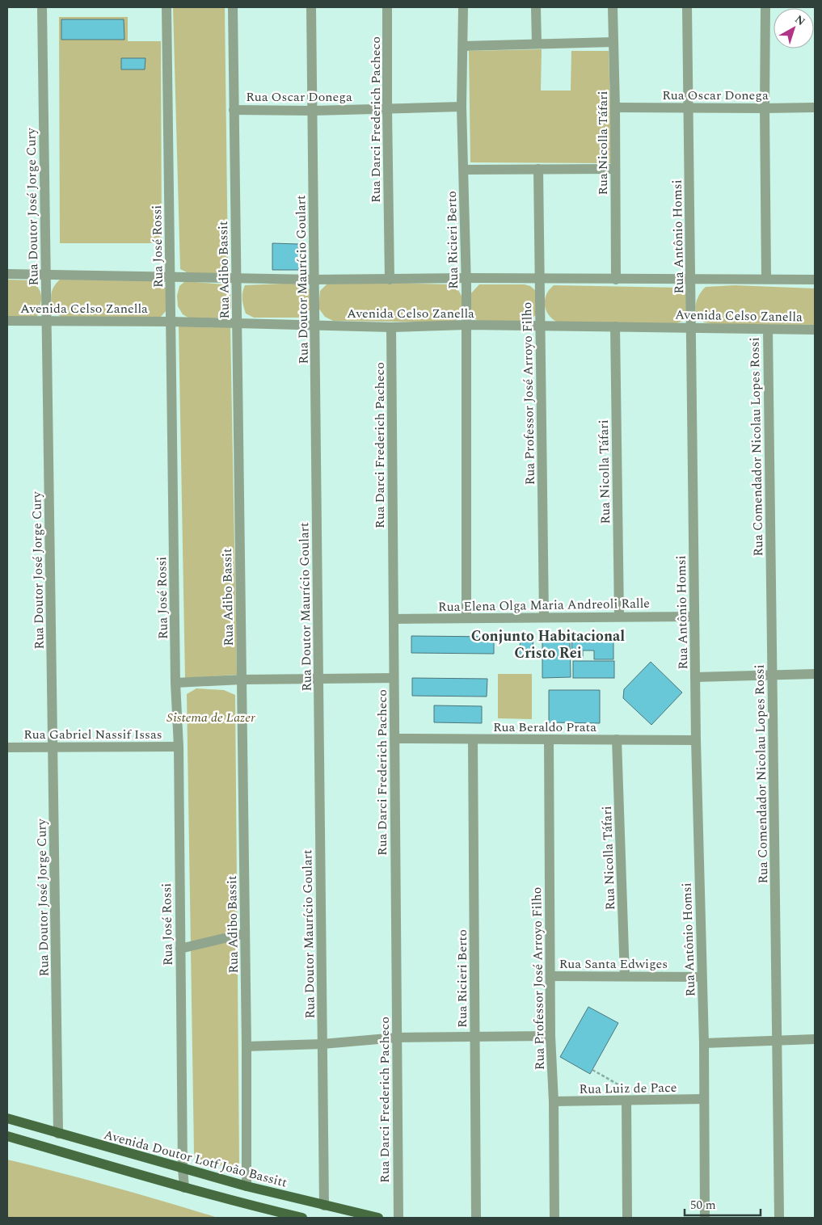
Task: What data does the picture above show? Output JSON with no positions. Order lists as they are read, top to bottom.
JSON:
{
  "streets": {
    "main road": ["Avenida Doutor Lotf João Bassitt"],
    "street": [
      "Rua Oscar Donega",
      "Rua Darci Frederich Pacheco",
      "Rua Nicolla Táfari",
      "Rua Doutor José Jorge Cury",
      "Rua Antônio Homsi",
      "Rua Ricieri Berto",
      "Rua José Rossi",
      "Rua Adibo Bassit",
      "Rua Doutor Maurício Goulart",
      "Avenida Celso Zanella",
      "Rua Professor José Arroyo Filho",
      "Rua Comendador Nicolau Lopes Rossi",
      "Rua Elena Olga Maria Andreoli Ralle",
      "Rua Beraldo Prata",
      "Rua Gabriel Nassif Issas",
      "Rua Santa Edwiges",
      "Rua Luiz de Pace"
    ]
  },
  "crossings": [
    ["Rua Oscar Donega", "Rua Darci Frederich Pacheco"],
    ["Rua Oscar Donega", "Rua Nicolla Táfari"],
    ["Rua Oscar Donega", "Rua Antônio Homsi"],
    ["Rua Oscar Donega", "Rua Ricieri Berto"],
    ["Rua Oscar Donega", "Rua Adibo Bassit"],
    ["Rua Oscar Donega", "Rua Doutor Maurício Goulart"],
    ["Rua Darci Frederich Pacheco", "Avenida Celso Zanella"],
    ["Rua Darci Frederich Pacheco", "Rua Elena Olga Maria Andreoli Ralle"],
    ["Rua Darci Frederich Pacheco", "Rua Beraldo Prata"],
    ["Rua Nicolla Táfari", "Avenida Celso Zanella"],
    ["Rua Nicolla Táfari", "Rua Elena Olga Maria Andreoli Ralle"],
    ["Rua Nicolla Táfari", "Rua Beraldo Prata"],
    ["Rua Nicolla Táfari", "Rua Santa Edwiges"],
    ["Rua Doutor José Jorge Cury", "Avenida Celso Zanella"],
    ["Rua Doutor José Jorge Cury", "Rua Gabriel Nassif Issas"],
    ["Rua Doutor José Jorge Cury", "Avenida Doutor Lotf João Bassitt"],
    ["Rua Antônio Homsi", "Avenida Celso Zanella"],
    ["Rua Antônio Homsi", "Rua Elena Olga Maria Andreoli Ralle"],
    ["Rua Antônio Homsi", "Rua Beraldo Prata"],
    ["Rua Antônio Homsi", "Rua Santa Edwiges"],
    ["Rua Antônio Homsi", "Rua Luiz de Pace"],
    ["Rua Ricieri Berto", "Avenida Celso Zanella"],
    ["Rua Ricieri Berto", "Rua Elena Olga Maria Andreoli Ralle"],
    ["Rua Ricieri Berto", "Rua Beraldo Prata"],
    ["Rua José Rossi", "Avenida Celso Zanella"],
    ["Rua José Rossi", "Rua Gabriel Nassif Issas"],
    ["Rua José Rossi", "Avenida Doutor Lotf João Bassitt"],
    ["Rua Adibo Bassit", "Avenida Celso Zanella"],
    ["Rua Adibo Bassit", "Avenida Doutor Lotf João Bassitt"],
    ["Rua Doutor Maurício Goulart", "Avenida Celso Zanella"],
    ["Rua Doutor Maurício Goulart", "Avenida Doutor Lotf João Bassitt"],
    ["Avenida Celso Zanella", "Rua Professor José Arroyo Filho"],
    ["Avenida Celso Zanella", "Rua Comendador Nicolau Lopes Rossi"],
    ["Rua Professor José Arroyo Filho", "Rua Elena Olga Maria Andreoli Ralle"],
    ["Rua Professor José Arroyo Filho", "Rua Beraldo Prata"],
    ["Rua Professor José Arroyo Filho", "Rua Santa Edwiges"],
    ["Rua Professor José Arroyo Filho", "Rua Luiz de Pace"]
  ],
  "districts": ["Conjunto Habitacional Cristo Rei"],
  "parks": ["Sistema de Lazer"],
  "scale_bar": "50 m",
  "north": "top right"
}
